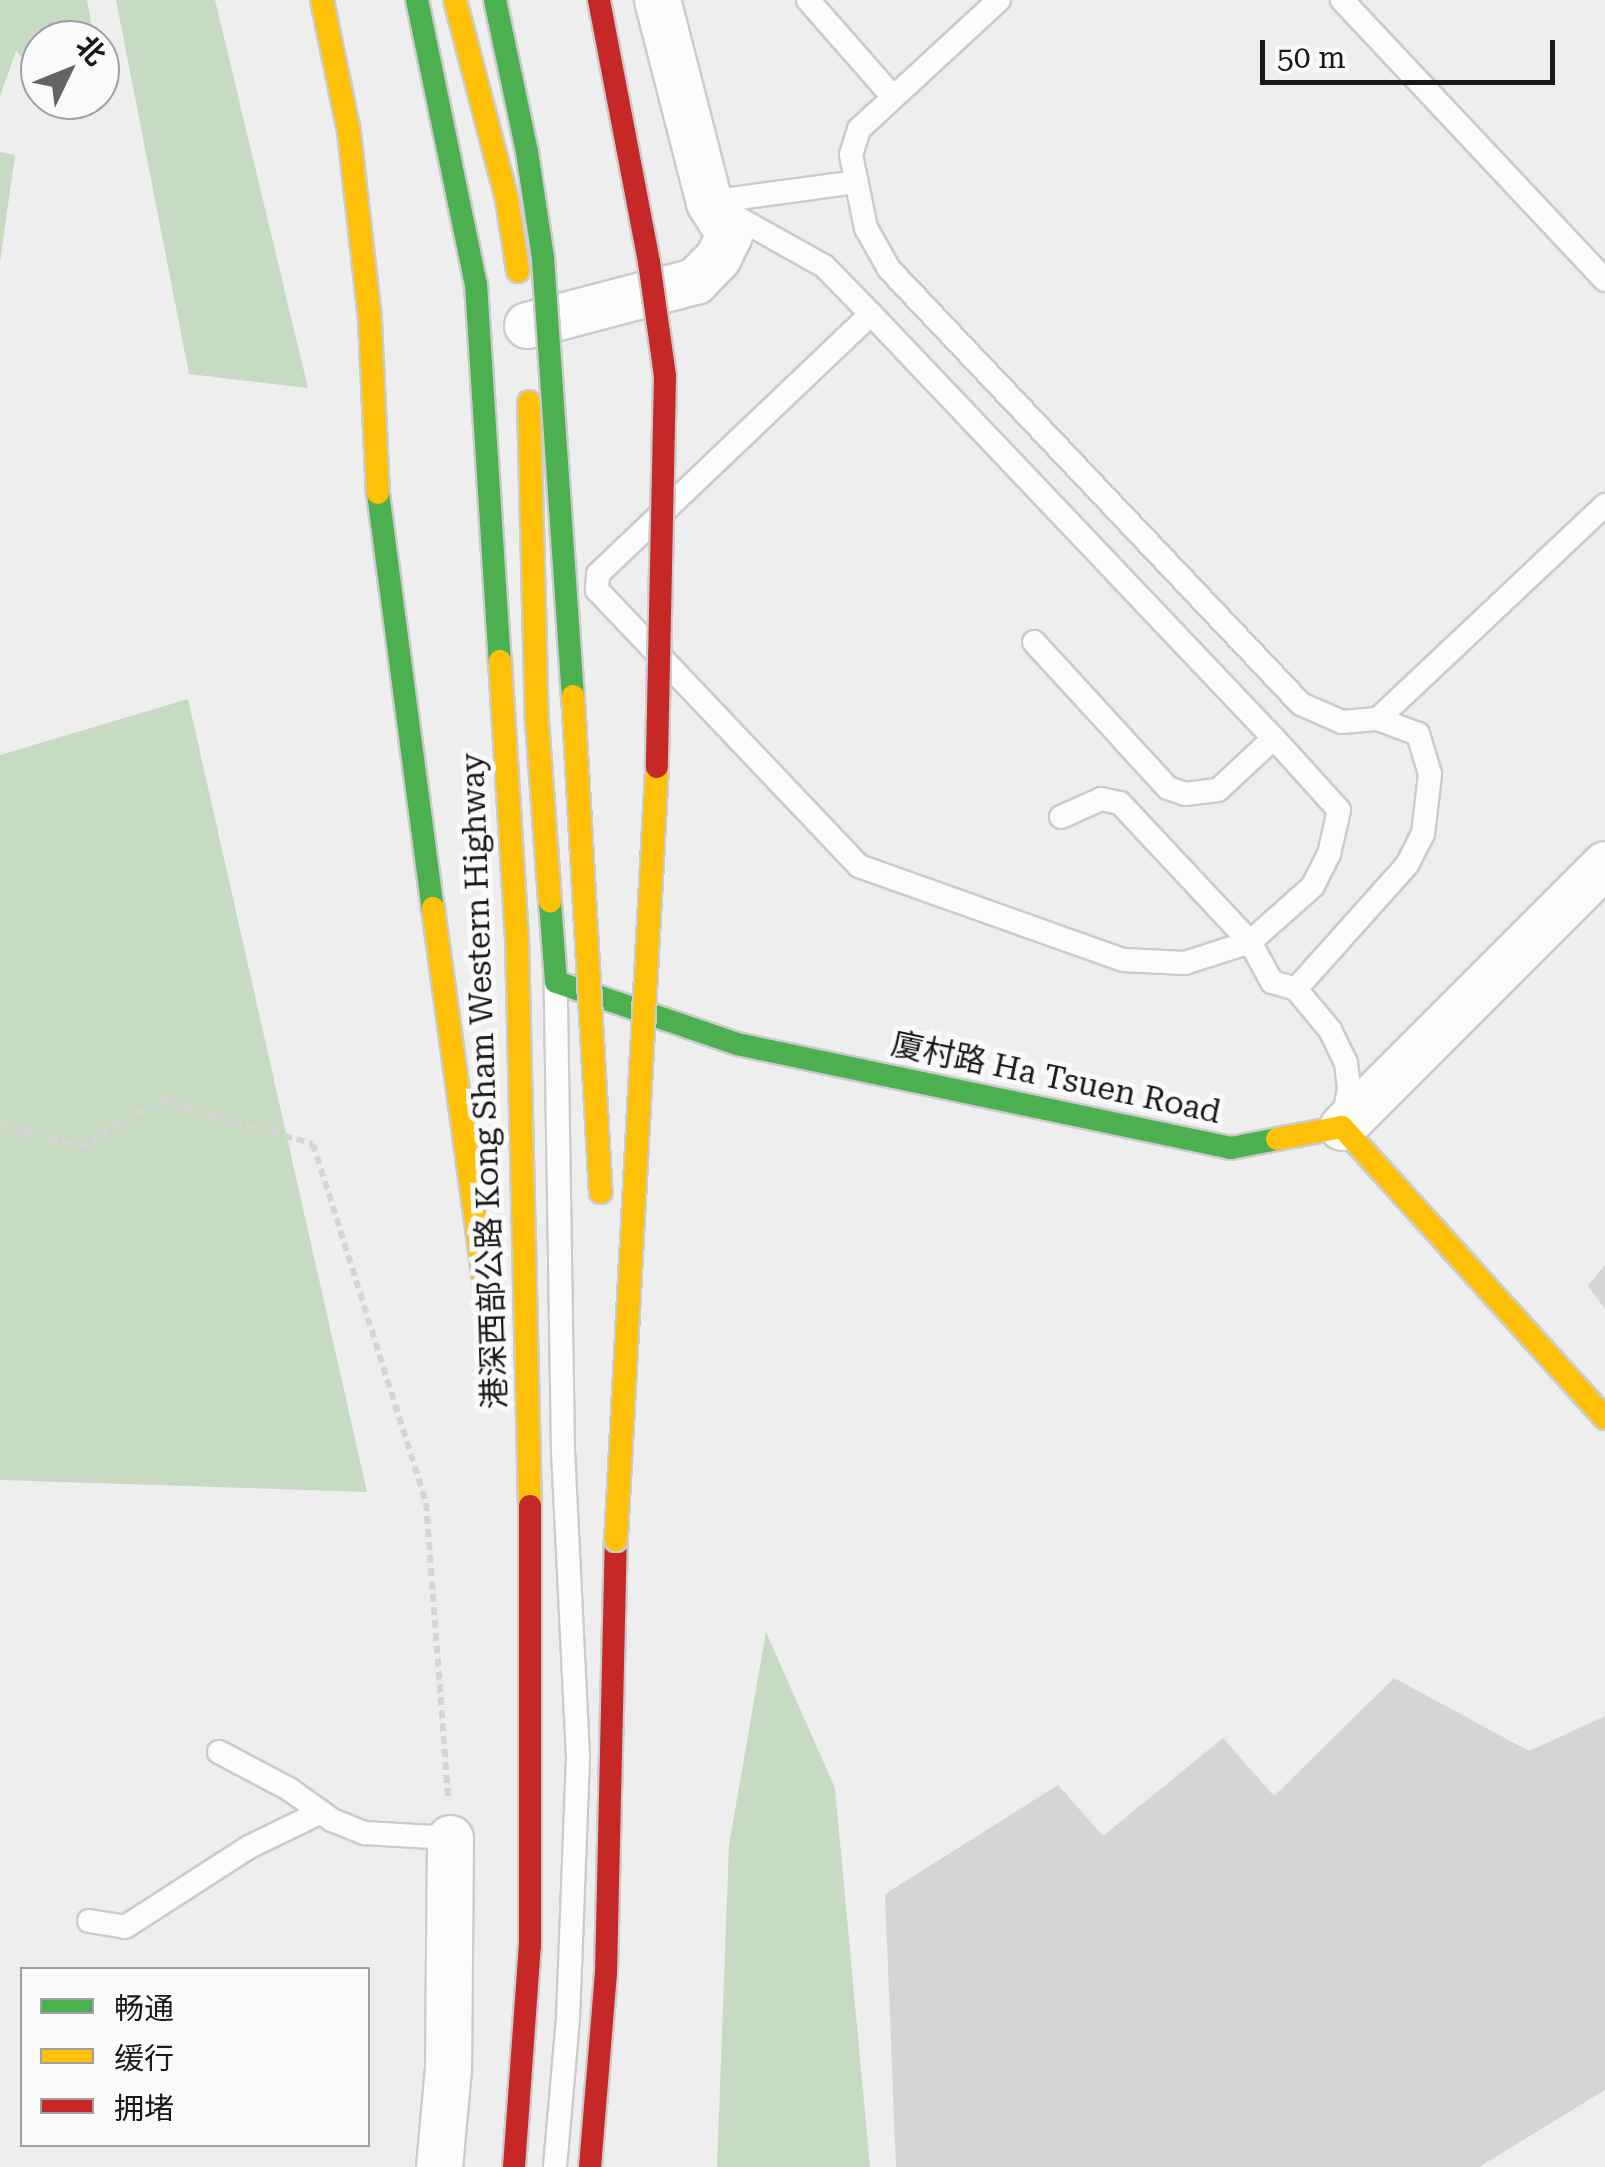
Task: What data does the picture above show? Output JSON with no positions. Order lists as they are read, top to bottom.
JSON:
{
  "streets": {
    "main road": ["廈村路 Ha Tsuen Road", "港深西部公路 Kong Sham Western Highway"]
  },
  "legend": ["畅通", "缓行", "拥堵"],
  "scale_bar": "50 m",
  "north": "top right"
}
